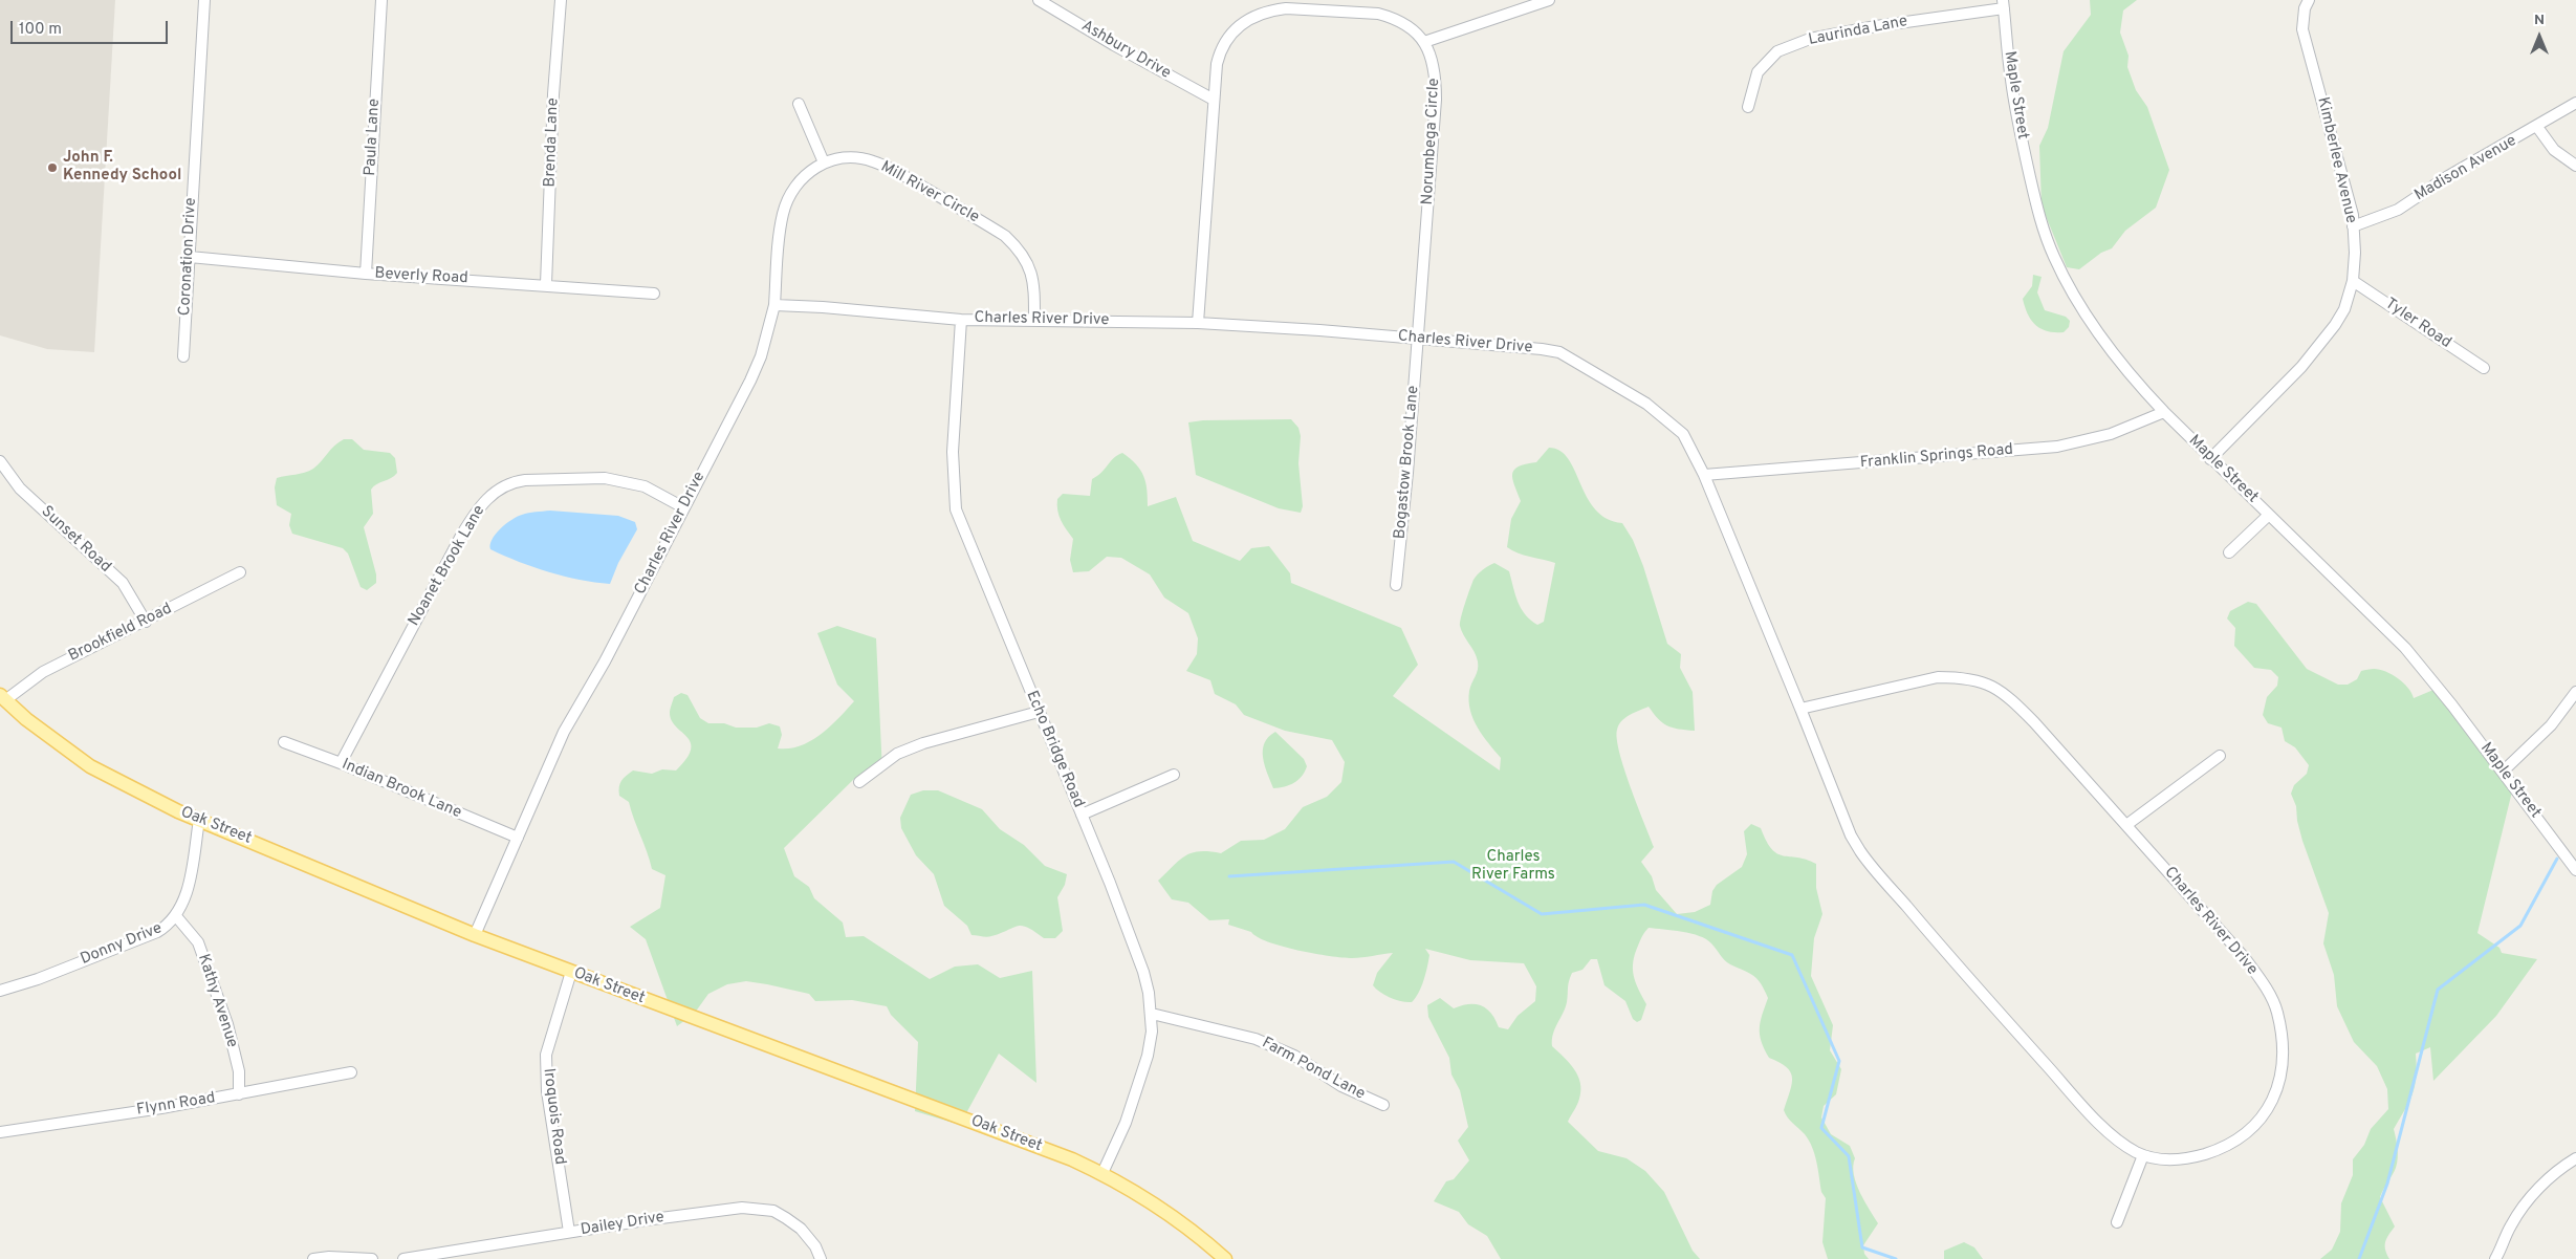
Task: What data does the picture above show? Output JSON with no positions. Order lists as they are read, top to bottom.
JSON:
{
  "streets": {
    "main road": ["Oak Street"],
    "street": [
      "Laurinda Lane",
      "Ashbury Drive",
      "Maple Street",
      "Paula Lane",
      "Norumbega Circle",
      "Brenda Lane",
      "Kimberlee Avenue",
      "Madison Avenue",
      "Mill River Circle",
      "Coronation Drive",
      "Beverly Road",
      "Charles River Drive",
      "Tyler Road",
      "Franklin Springs Road",
      "Bogastow Brook Lane",
      "Sunset Road",
      "Noanet Brook Lane",
      "Brookfield Road",
      "Echo Bridge Road",
      "Indian Brook Lane",
      "Donny Drive",
      "Kathy Avenue",
      "Farm Pond Lane",
      "Flynn Road",
      "Iroquois Road",
      "Dailey Drive"
    ]
  },
  "crossings": [
    ["Laurinda Lane", "Maple Street"],
    ["Ashbury Drive", "Norumbega Circle"],
    ["Maple Street", "Kimberlee Avenue"],
    ["Maple Street", "Franklin Springs Road"],
    ["Paula Lane", "Beverly Road"],
    ["Norumbega Circle", "Charles River Drive"],
    ["Norumbega Circle", "Bogastow Brook Lane"],
    ["Brenda Lane", "Beverly Road"],
    ["Kimberlee Avenue", "Madison Avenue"],
    ["Kimberlee Avenue", "Tyler Road"],
    ["Mill River Circle", "Charles River Drive"],
    ["Coronation Drive", "Beverly Road"],
    ["Charles River Drive", "Franklin Springs Road"],
    ["Charles River Drive", "Bogastow Brook Lane"],
    ["Charles River Drive", "Noanet Brook Lane"],
    ["Charles River Drive", "Echo Bridge Road"],
    ["Charles River Drive", "Indian Brook Lane"],
    ["Charles River Drive", "Oak Street"],
    ["Sunset Road", "Brookfield Road"],
    ["Noanet Brook Lane", "Indian Brook Lane"],
    ["Brookfield Road", "Oak Street"],
    ["Echo Bridge Road", "Oak Street"],
    ["Echo Bridge Road", "Farm Pond Lane"],
    ["Oak Street", "Donny Drive"],
    ["Oak Street", "Iroquois Road"],
    ["Donny Drive", "Kathy Avenue"],
    ["Kathy Avenue", "Flynn Road"],
    ["Iroquois Road", "Dailey Drive"]
  ],
  "parks": ["Charles River Farms"],
  "places": ["John F. Kennedy School"],
  "scale_bar": "100 m",
  "north": "top"
}
